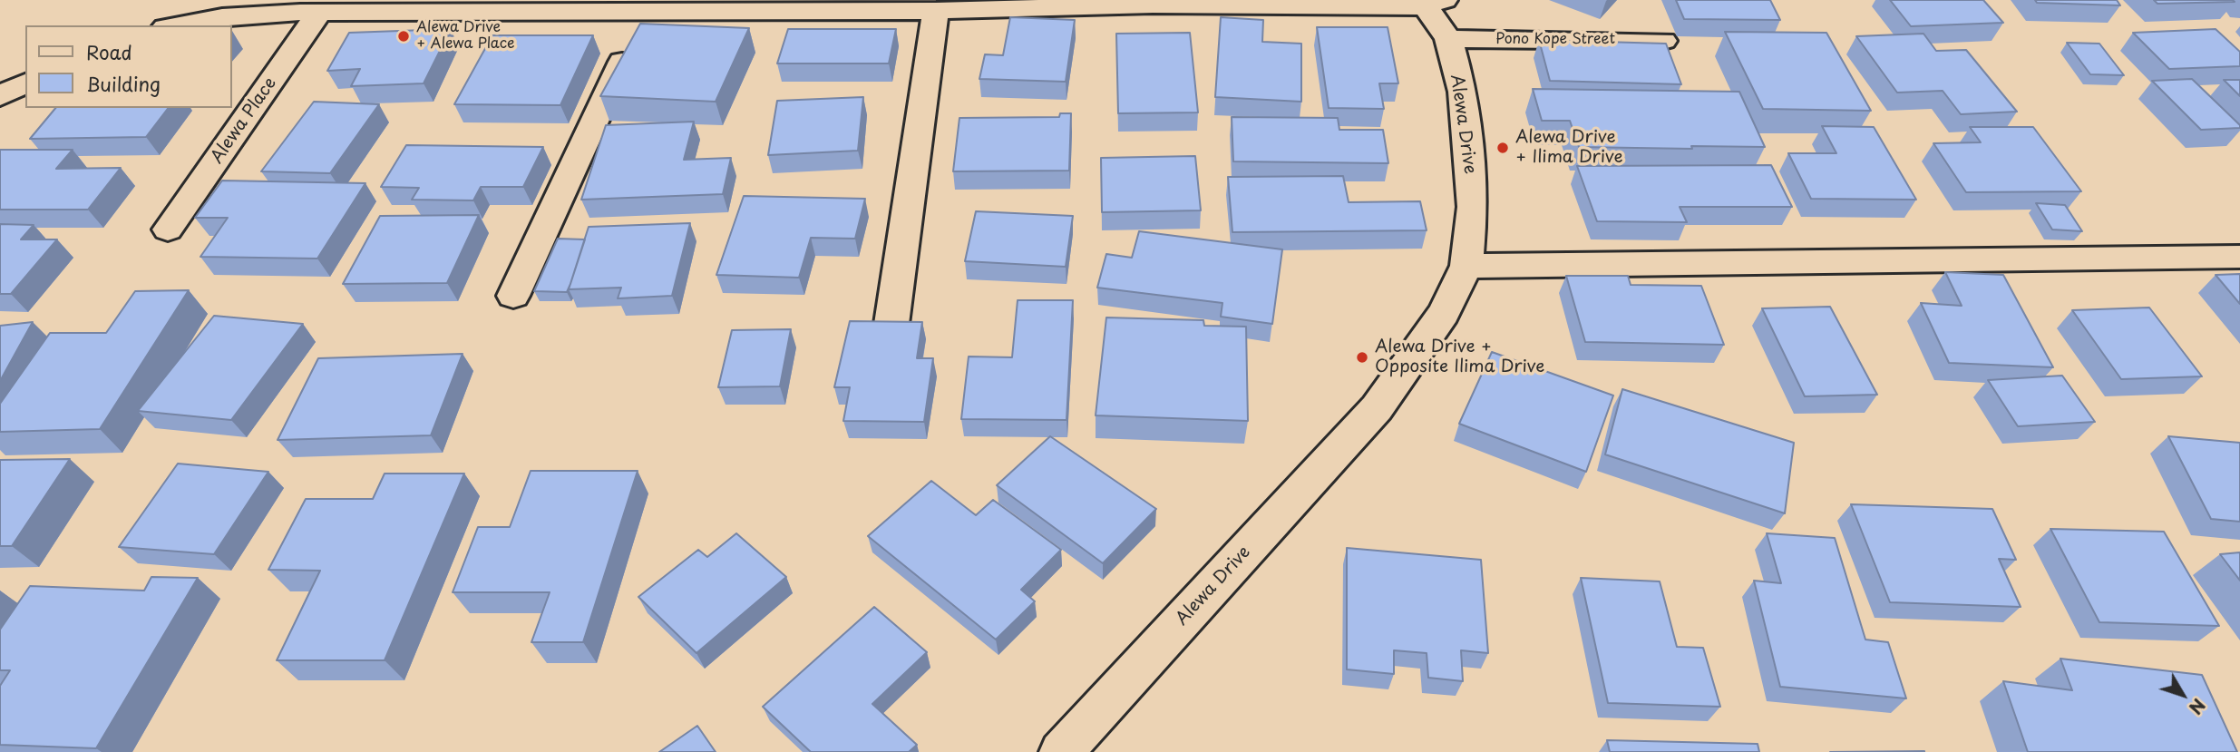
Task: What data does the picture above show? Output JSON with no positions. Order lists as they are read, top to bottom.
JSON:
{
  "streets": {
    "street": ["Pono Kope Street", "Alewa Place", "Alewa Drive"]
  },
  "crossings": [
    ["Pono Kope Street", "Alewa Drive"],
    ["Alewa Place", "Alewa Drive"]
  ],
  "places": ["Alewa Drive + Alewa Place", "Alewa Drive + Ilima Drive", "Alewa Drive + Opposite Ilima Drive"],
  "legend": ["Road", "Building"],
  "north": "bottom right"
}
